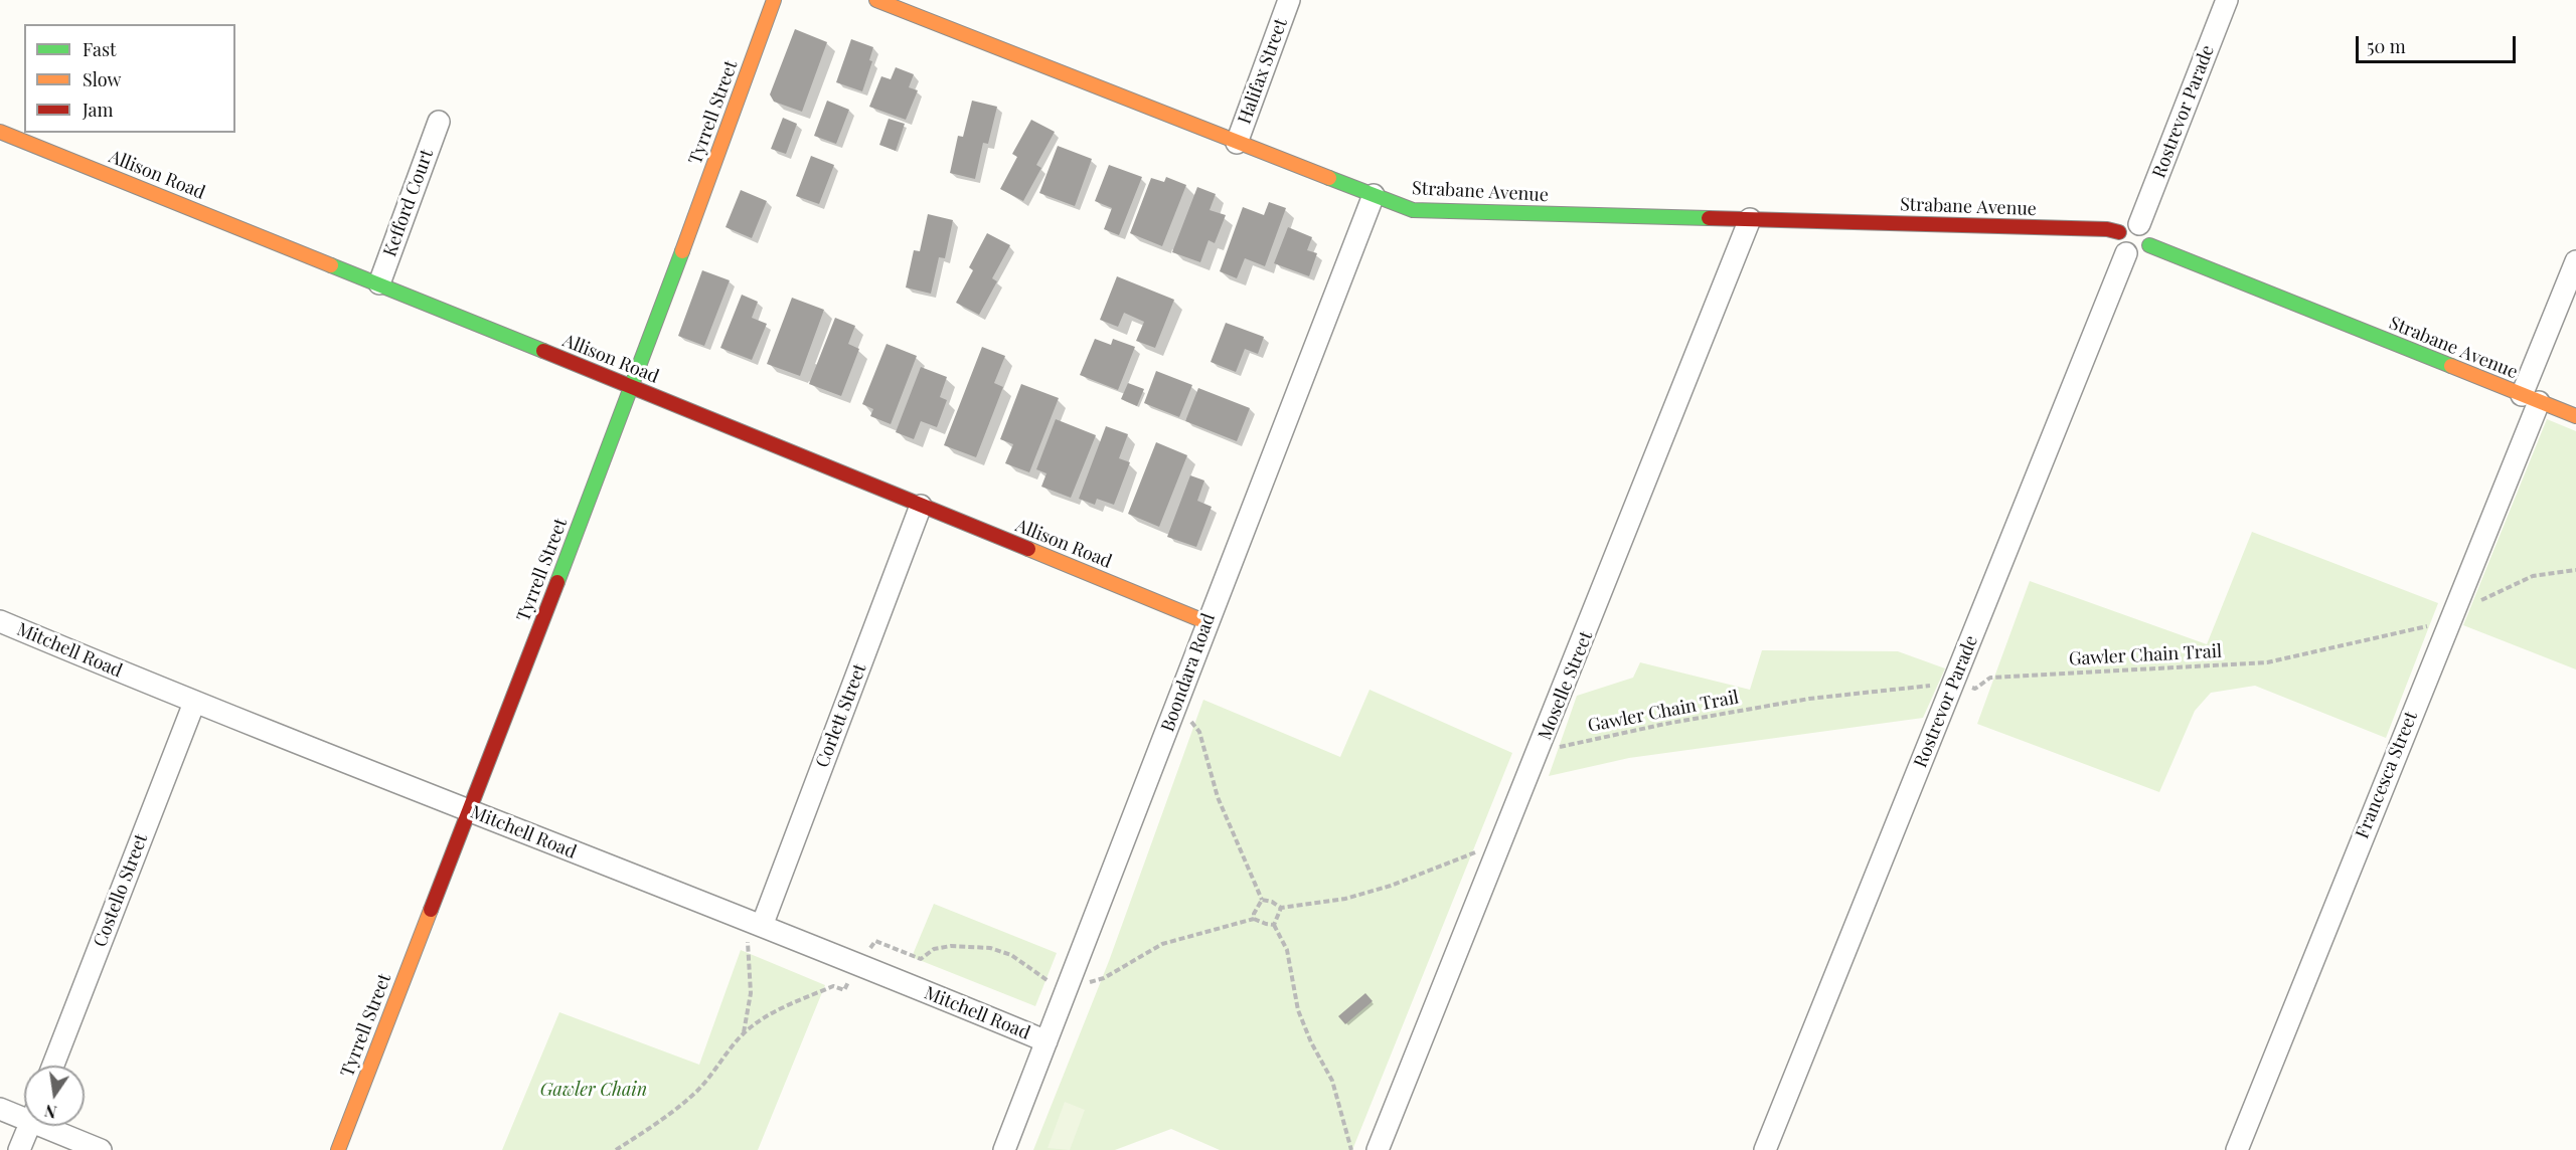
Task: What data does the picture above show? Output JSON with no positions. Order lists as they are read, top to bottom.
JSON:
{
  "streets": {
    "street": [
      "Halifax Street",
      "Rostrevor Parade",
      "Tyrrell Street",
      "Allison Road",
      "Strabane Avenue",
      "Kefford Court",
      "Mitchell Road",
      "Boondara Road",
      "Moselle Street",
      "Corlett Street",
      "Francesca Street",
      "Costello Street"
    ],
    "path": ["Gawler Chain Trail"]
  },
  "crossings": [
    ["Halifax Street", "Strabane Avenue"],
    ["Rostrevor Parade", "Strabane Avenue"],
    ["Rostrevor Parade", "Gawler Chain Trail"],
    ["Tyrrell Street", "Allison Road"],
    ["Tyrrell Street", "Mitchell Road"],
    ["Allison Road", "Kefford Court"],
    ["Allison Road", "Boondara Road"],
    ["Allison Road", "Corlett Street"],
    ["Strabane Avenue", "Boondara Road"],
    ["Strabane Avenue", "Moselle Street"],
    ["Strabane Avenue", "Francesca Street"],
    ["Mitchell Road", "Boondara Road"],
    ["Mitchell Road", "Corlett Street"],
    ["Mitchell Road", "Costello Street"],
    ["Gawler Chain Trail", "Moselle Street"],
    ["Gawler Chain Trail", "Francesca Street"]
  ],
  "parks": ["Gawler Chain"],
  "legend": ["Fast", "Slow", "Jam"],
  "scale_bar": "50 m",
  "north": "bottom"
}
